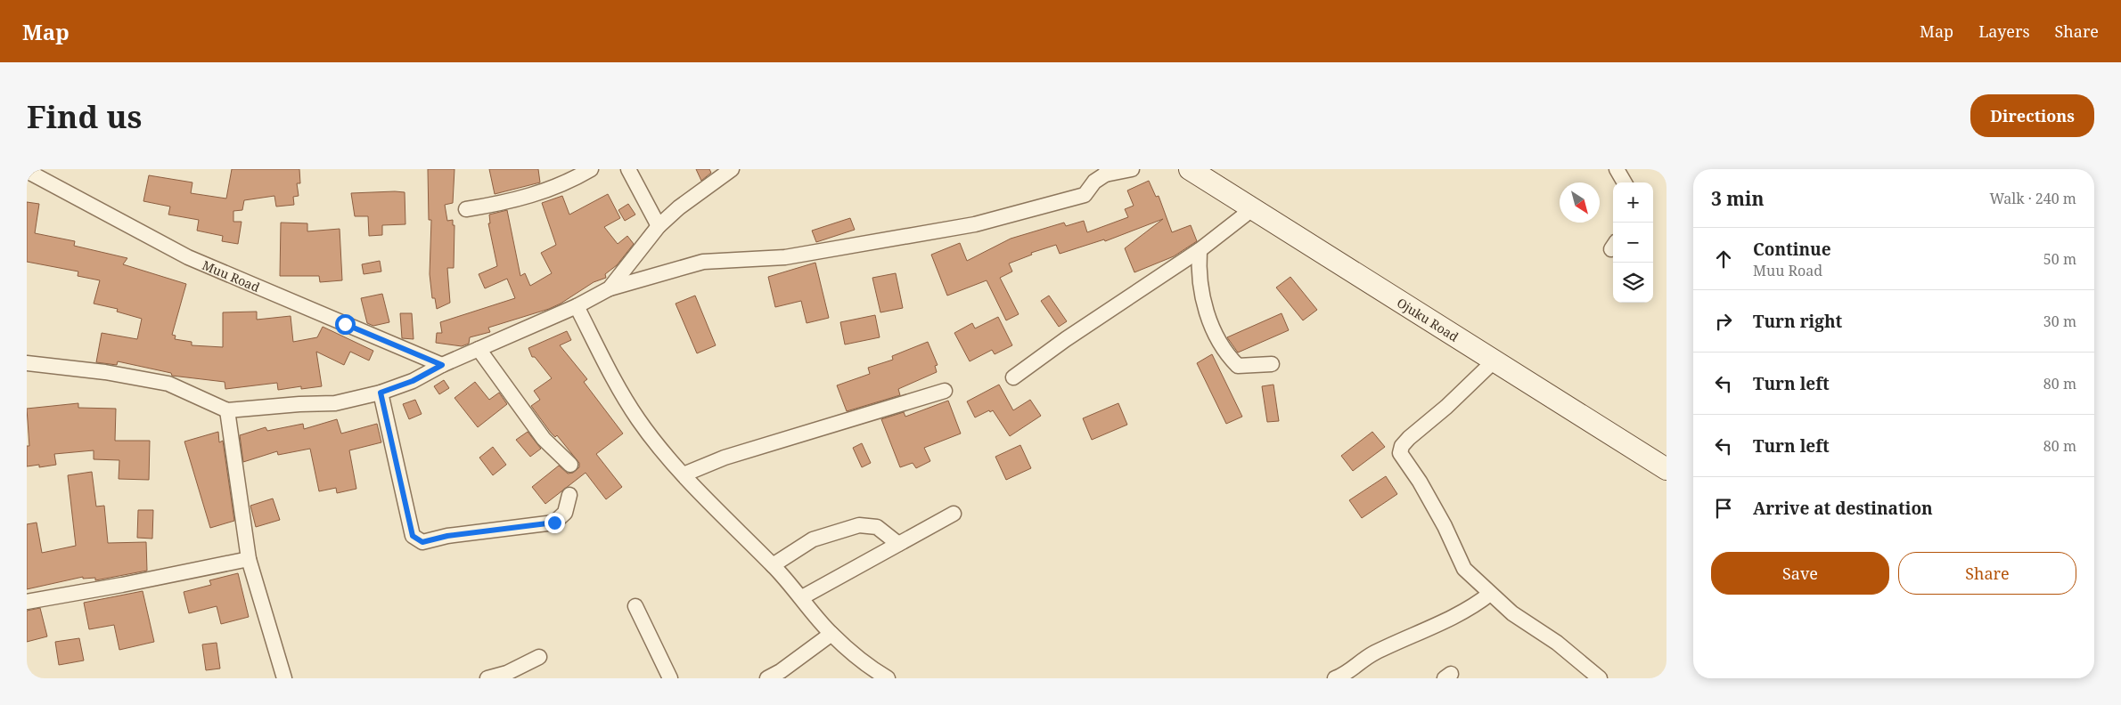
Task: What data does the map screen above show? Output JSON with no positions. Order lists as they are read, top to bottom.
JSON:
{
  "streets": {
    "main road": ["Ojuku Road"],
    "street": ["Muu Road"]
  },
  "north": "bottom right",
  "page": {
    "header": "Map",
    "nav": ["Map", "Layers", "Share"],
    "buttons": [
      "Directions",
      ["Save", "Share"]
    ],
    "title": "Find us",
    "heading": ["3 min", "Walk · 240 m"],
    "map_buttons": ["+", "−"],
    "list": [
      ["Continue", "Muu Road", "50 m"],
      ["Turn right", "30 m"],
      ["Turn left", "80 m"],
      ["Turn left", "80 m"],
      "Arrive at destination"
    ]
  }
}
